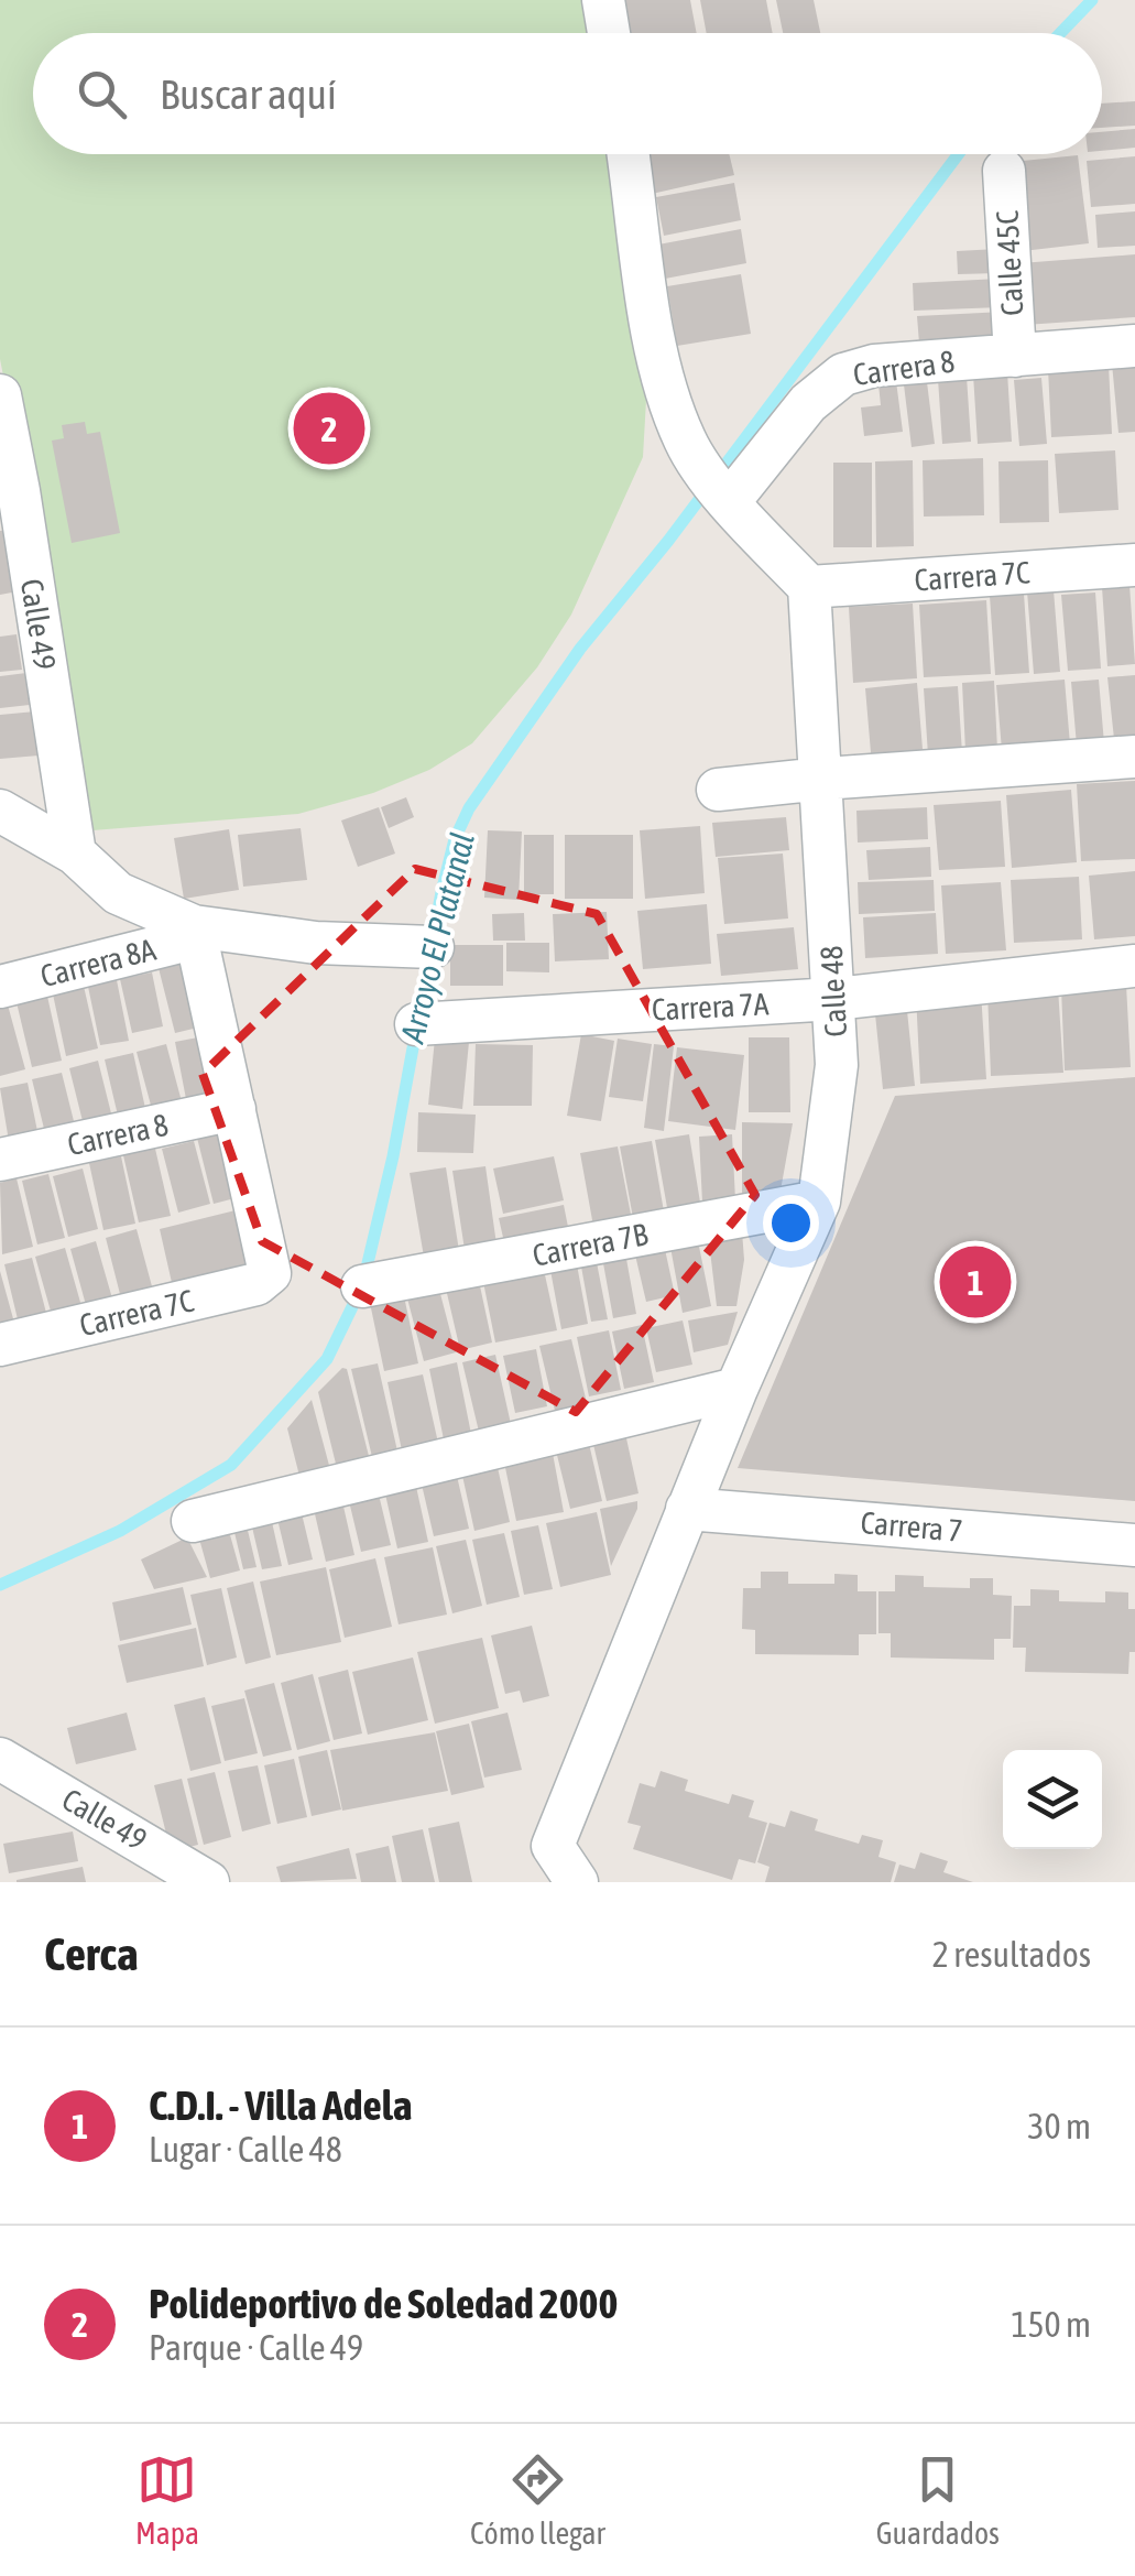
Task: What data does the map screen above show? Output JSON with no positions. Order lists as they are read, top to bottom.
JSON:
{
  "streets": {
    "street": [
      "Calle 45C",
      "Carrera 8",
      "Carrera 7C",
      "Calle 49",
      "Carrera 8A",
      "Calle 48",
      "Carrera 7A",
      "Carrera 7B",
      "Carrera 7"
    ]
  },
  "crossings": [
    ["Calle 45C", "Carrera 8"],
    ["Carrera 8", "Carrera 7C"],
    ["Carrera 7C", "Calle 48"],
    ["Calle 48", "Carrera 7A"],
    ["Calle 48", "Carrera 7B"],
    ["Calle 48", "Carrera 7"]
  ],
  "water": ["Arroyo El Platanal"],
  "page": {
    "search": "Buscar aquí",
    "pins": ["2", "1"],
    "heading": ["Cerca", "2 resultados"],
    "list": [
      {
        "mark": "1",
        "name": "C.D.I. - Villa Adela",
        "note": "Lugar · Calle 48",
        "value": "30 m"
      },
      {
        "mark": "2",
        "name": "Polideportivo de Soledad 2000",
        "note": "Parque · Calle 49",
        "value": "150 m"
      }
    ],
    "nav": ["Mapa", "Cómo llegar", "Guardados"]
  }
}
